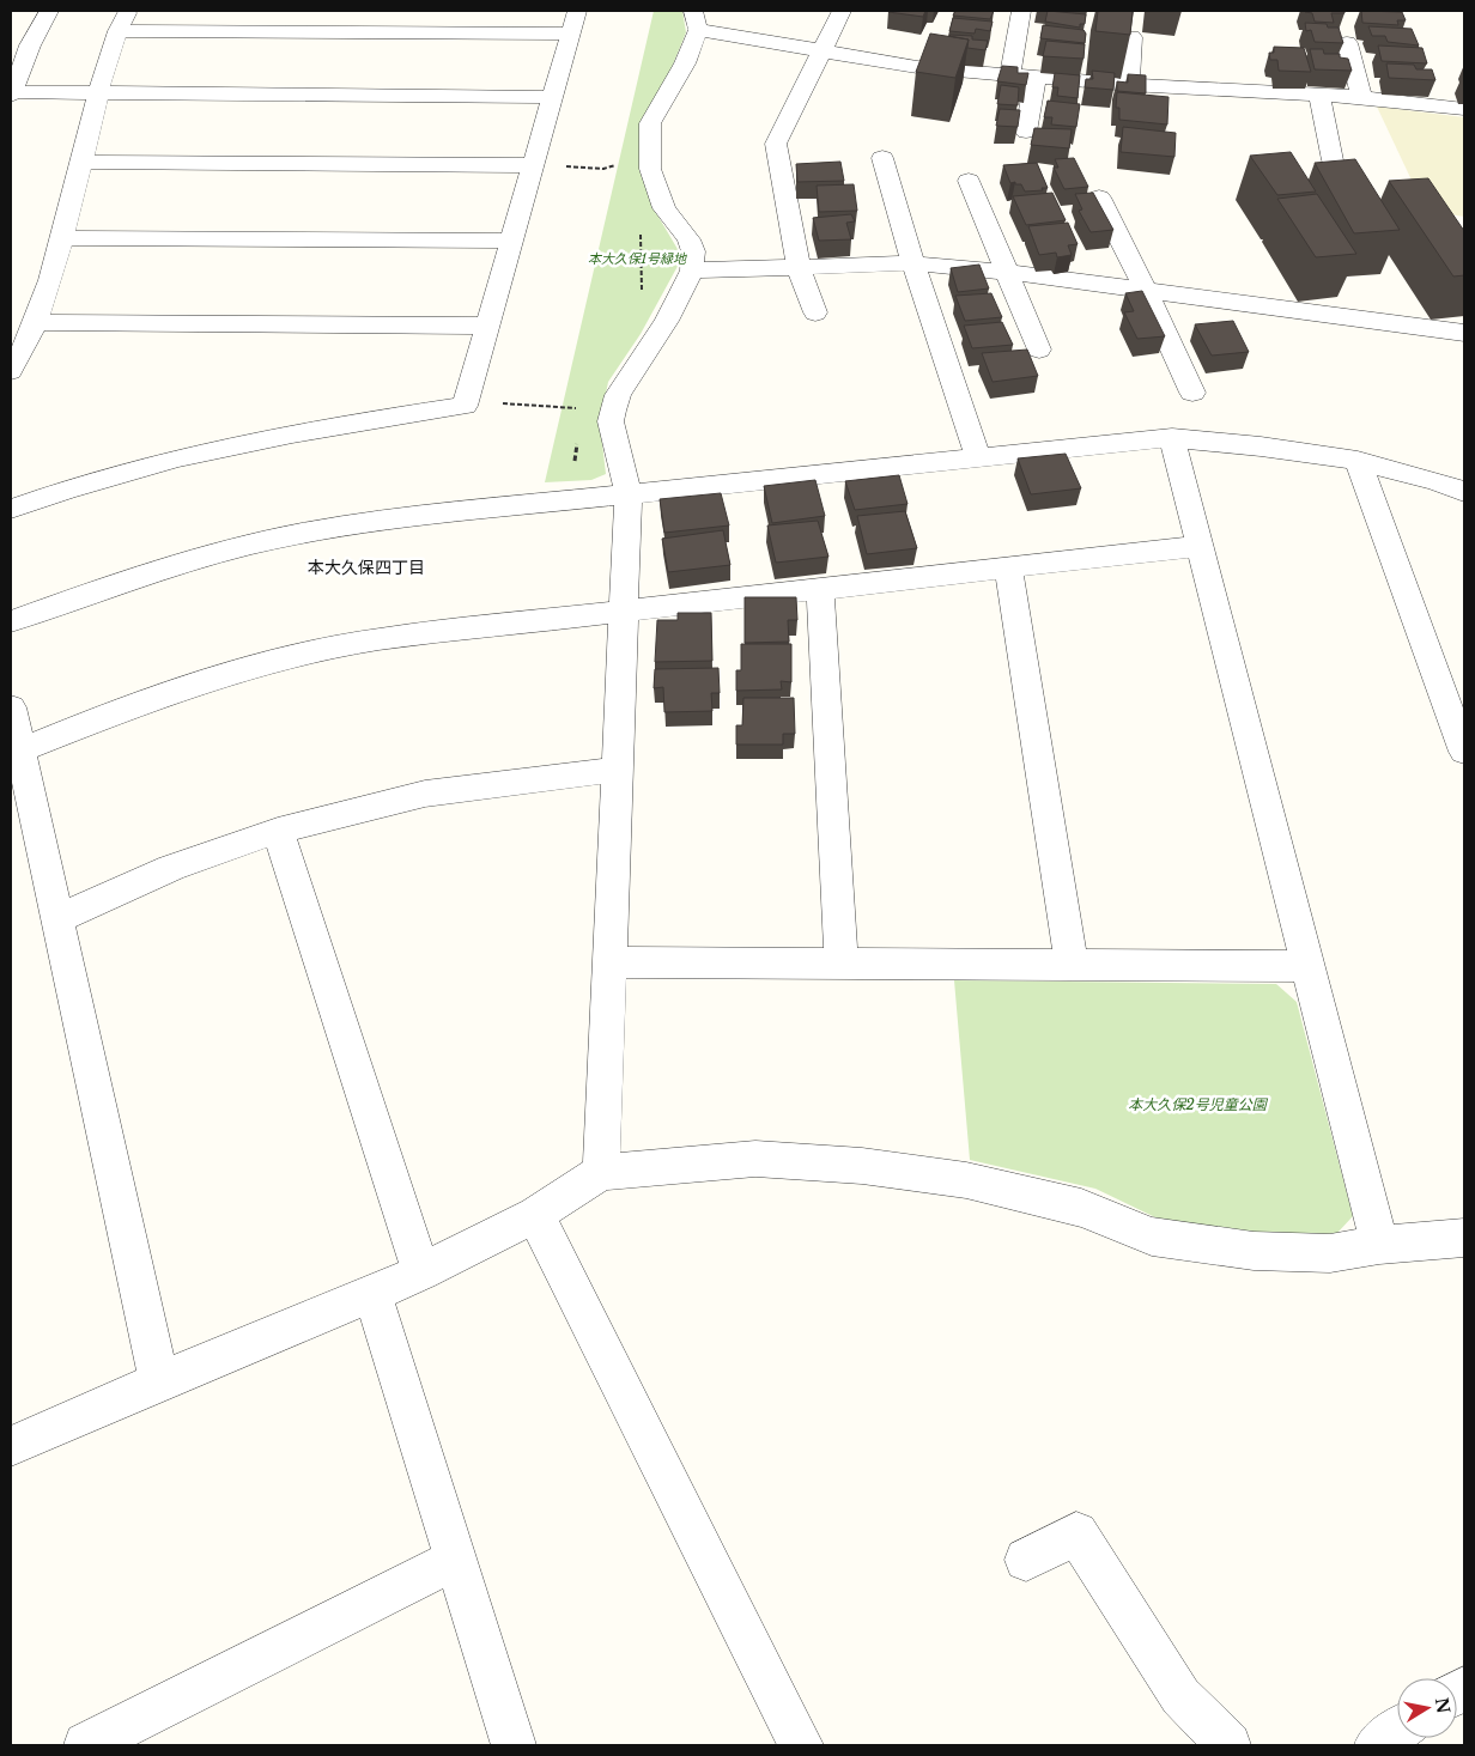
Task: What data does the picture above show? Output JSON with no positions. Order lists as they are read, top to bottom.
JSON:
{
  "districts": ["本大久保四丁目"],
  "parks": ["本大久保1号緑地", "本大久保2号児童公園"],
  "north": "right"
}
